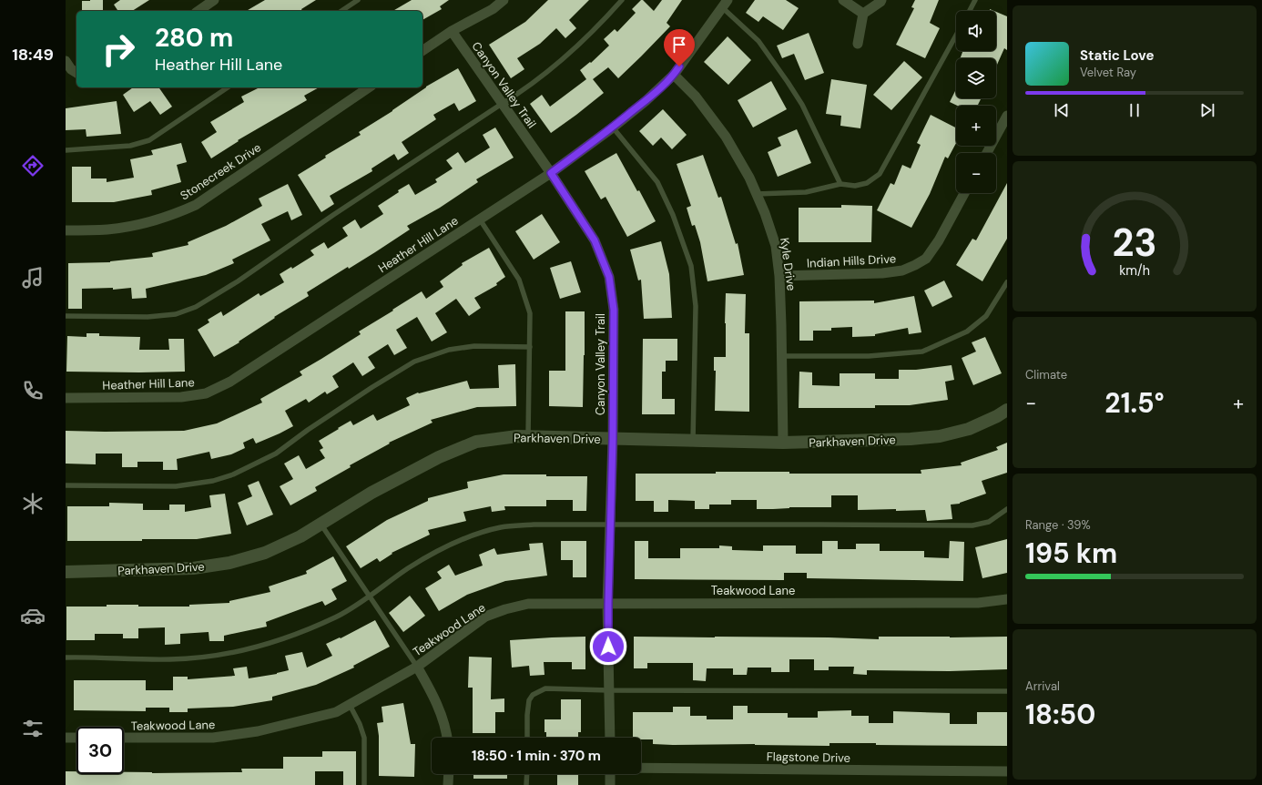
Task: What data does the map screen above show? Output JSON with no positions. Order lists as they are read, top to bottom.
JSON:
{
  "streets": {
    "street": [
      "Canyon Valley Trail",
      "Stonecreek Drive",
      "Heather Hill Lane",
      "Indian Hills Drive",
      "Kyle Drive",
      "Parkhaven Drive",
      "Teakwood Lane",
      "Flagstone Drive"
    ]
  },
  "crossings": [
    ["Canyon Valley Trail", "Heather Hill Lane"],
    ["Canyon Valley Trail", "Parkhaven Drive"],
    ["Canyon Valley Trail", "Teakwood Lane"],
    ["Heather Hill Lane", "Kyle Drive"],
    ["Indian Hills Drive", "Kyle Drive"],
    ["Kyle Drive", "Parkhaven Drive"]
  ],
  "page": {
    "tabs": "18:49",
    "map_buttons": ["+", "−"],
    "turn": ["280 m", "Heather Hill Lane"],
    "song": ["Static Love", "Velvet Ray"],
    "tile": [
      "Climate",
      ["Range · 39%", "195 km"],
      ["Arrival", "18:50"]
    ],
    "heat": ["−", "21.5°", "+"],
    "limit": "30",
    "trip": "18:50 · 1 min · 370 m",
    "gauge": ["23", "km/h"]
  }
}
